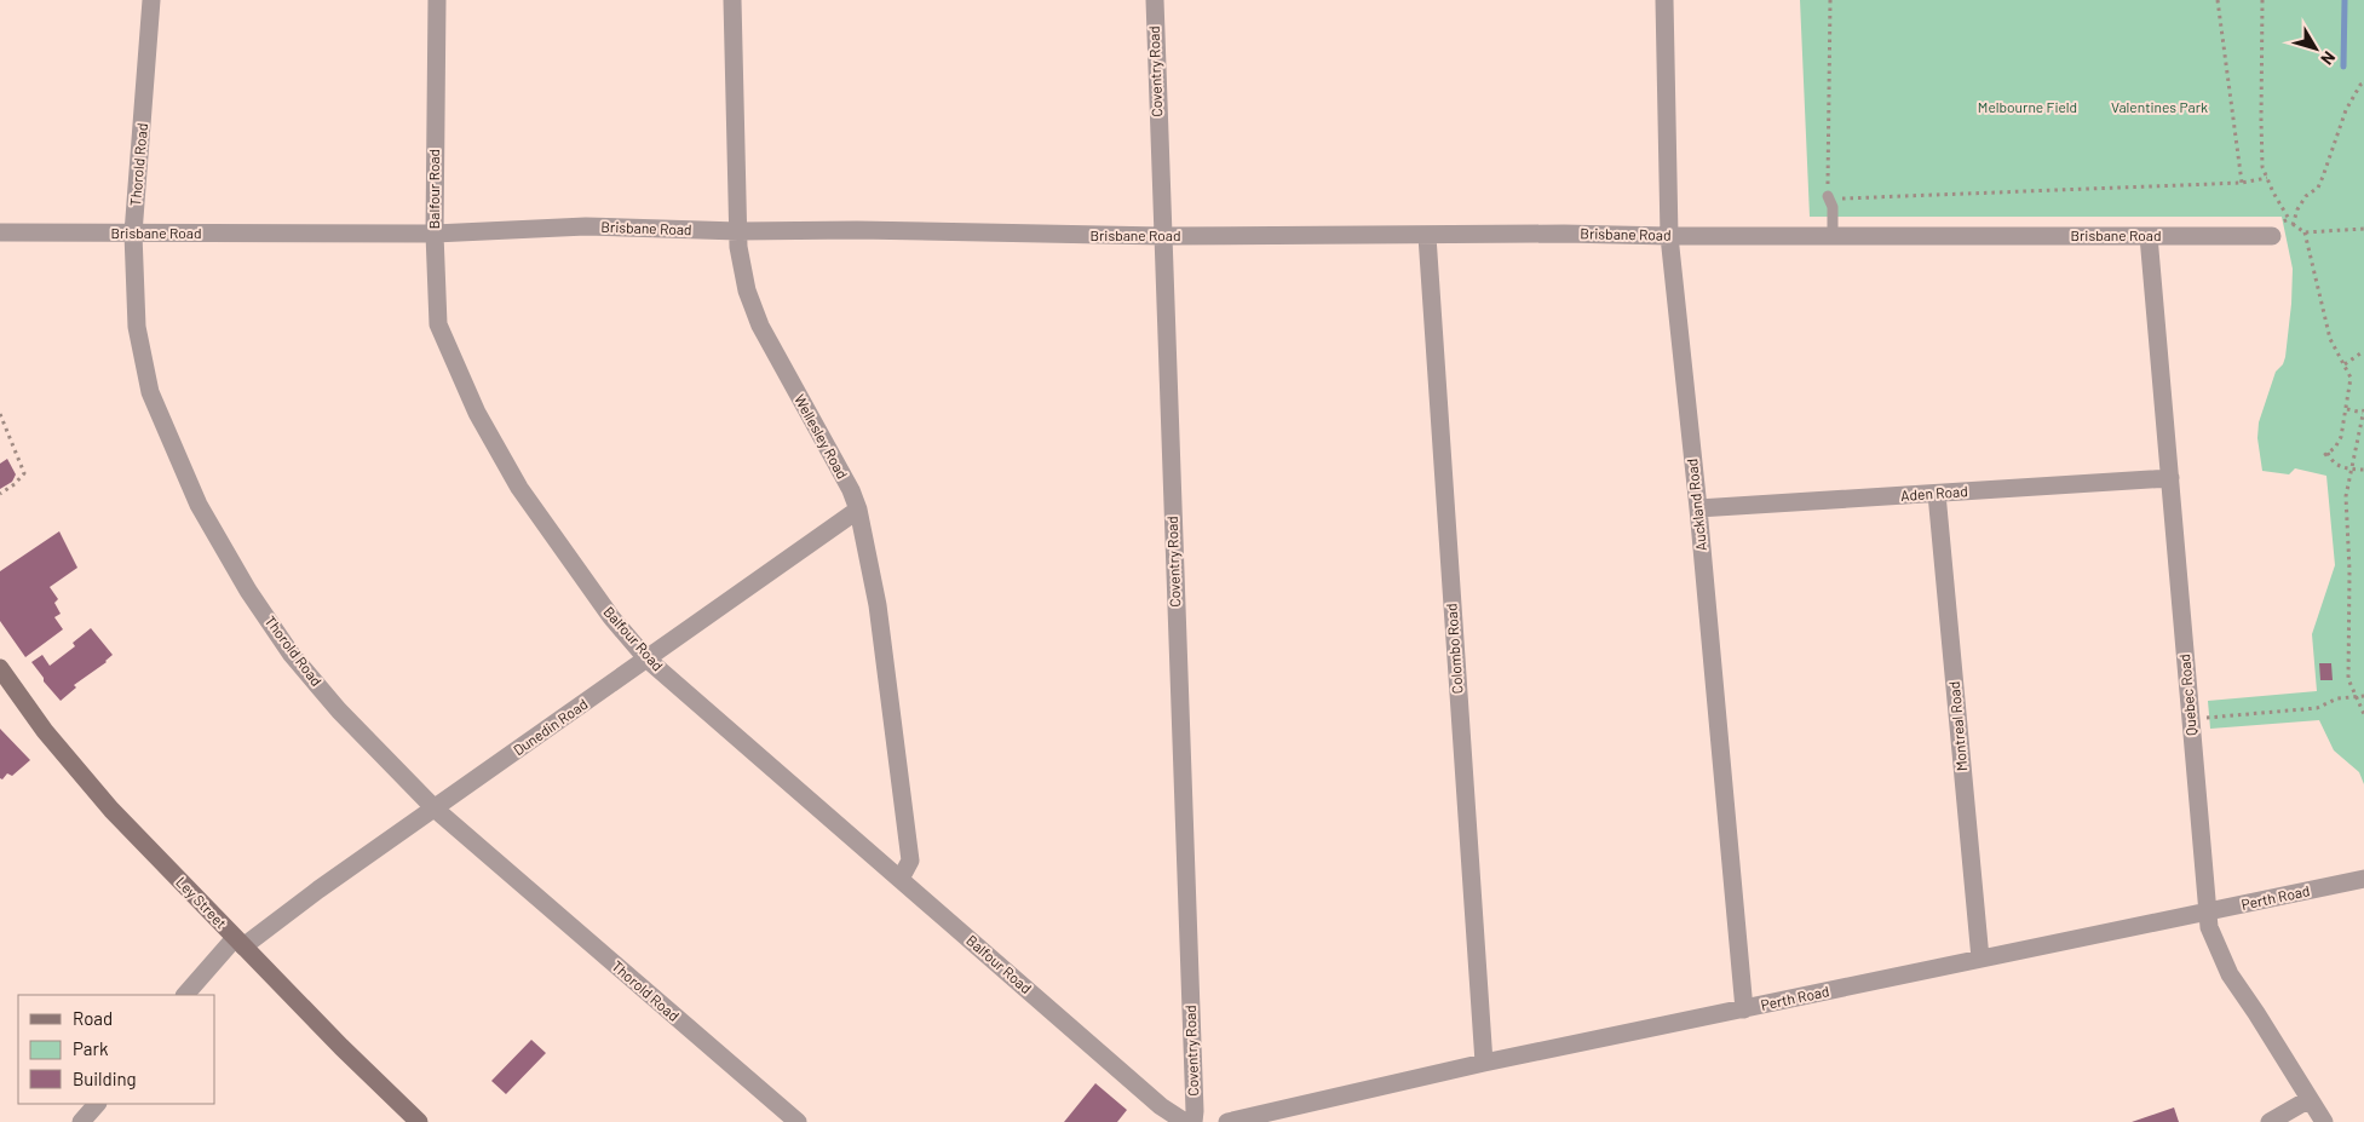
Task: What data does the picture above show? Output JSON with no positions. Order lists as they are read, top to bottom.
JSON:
{
  "streets": {
    "street": [
      "Coventry Road",
      "Thorold Road",
      "Balfour Road",
      "Brisbane Road",
      "Wellesley Road",
      "Aden Road",
      "Auckland Road",
      "Colombo Road",
      "Quebec Road",
      "Montreal Road",
      "Dunedin Road",
      "Perth Road",
      "Ley Street"
    ]
  },
  "crossings": [
    ["Coventry Road", "Brisbane Road"],
    ["Thorold Road", "Brisbane Road"],
    ["Thorold Road", "Dunedin Road"],
    ["Balfour Road", "Brisbane Road"],
    ["Balfour Road", "Wellesley Road"],
    ["Balfour Road", "Dunedin Road"],
    ["Brisbane Road", "Wellesley Road"],
    ["Brisbane Road", "Auckland Road"],
    ["Brisbane Road", "Colombo Road"],
    ["Brisbane Road", "Quebec Road"],
    ["Wellesley Road", "Dunedin Road"],
    ["Aden Road", "Auckland Road"],
    ["Aden Road", "Quebec Road"],
    ["Aden Road", "Montreal Road"],
    ["Auckland Road", "Perth Road"],
    ["Colombo Road", "Perth Road"],
    ["Quebec Road", "Perth Road"],
    ["Montreal Road", "Perth Road"],
    ["Dunedin Road", "Ley Street"]
  ],
  "parks": ["Melbourne Field", "Valentines Park"],
  "legend": ["Road", "Park", "Building"],
  "north": "bottom right"
}
